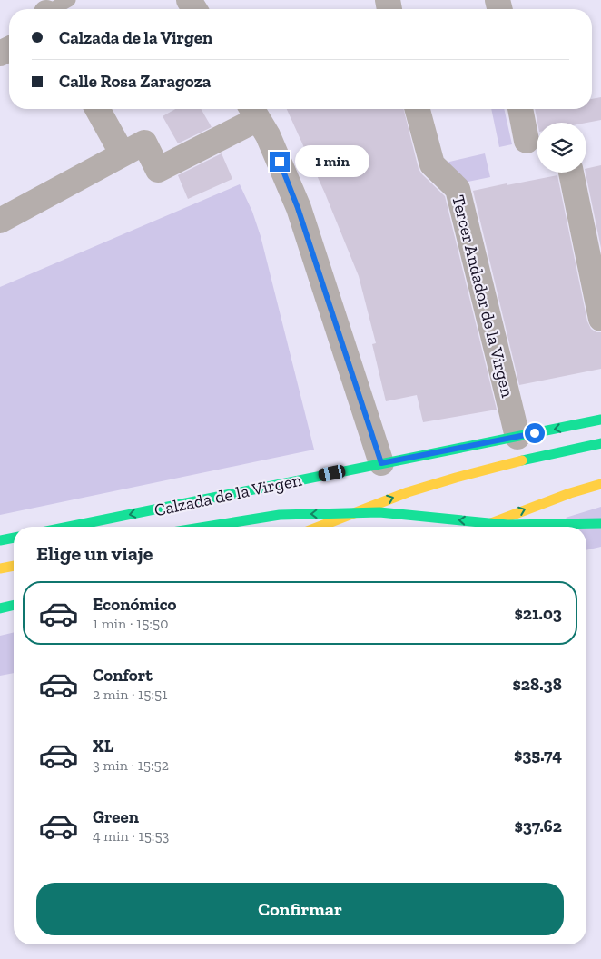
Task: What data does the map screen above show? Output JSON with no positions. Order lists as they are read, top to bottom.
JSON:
{
  "streets": {
    "main road": ["Calzada de la Virgen"],
    "street": ["Tercer Andador de la Virgen"]
  },
  "crossings": [
    ["Tercer Andador de la Virgen", "Calzada de la Virgen"]
  ],
  "page": {
    "banner": ["Calzada de la Virgen", "Calle Rosa Zaragoza"],
    "bubble": "1 min",
    "heading": "Elige un viaje",
    "list": [
      {
        "name": "Económico",
        "note": "1 min · 15:50",
        "value": "$21.03"
      },
      {
        "name": "Confort",
        "note": "2 min · 15:51",
        "value": "$28.38"
      },
      {
        "name": "XL",
        "note": "3 min · 15:52",
        "value": "$35.74"
      },
      {
        "name": "Green",
        "note": "4 min · 15:53",
        "value": "$37.62"
      }
    ],
    "buttons": "Confirmar"
  }
}
